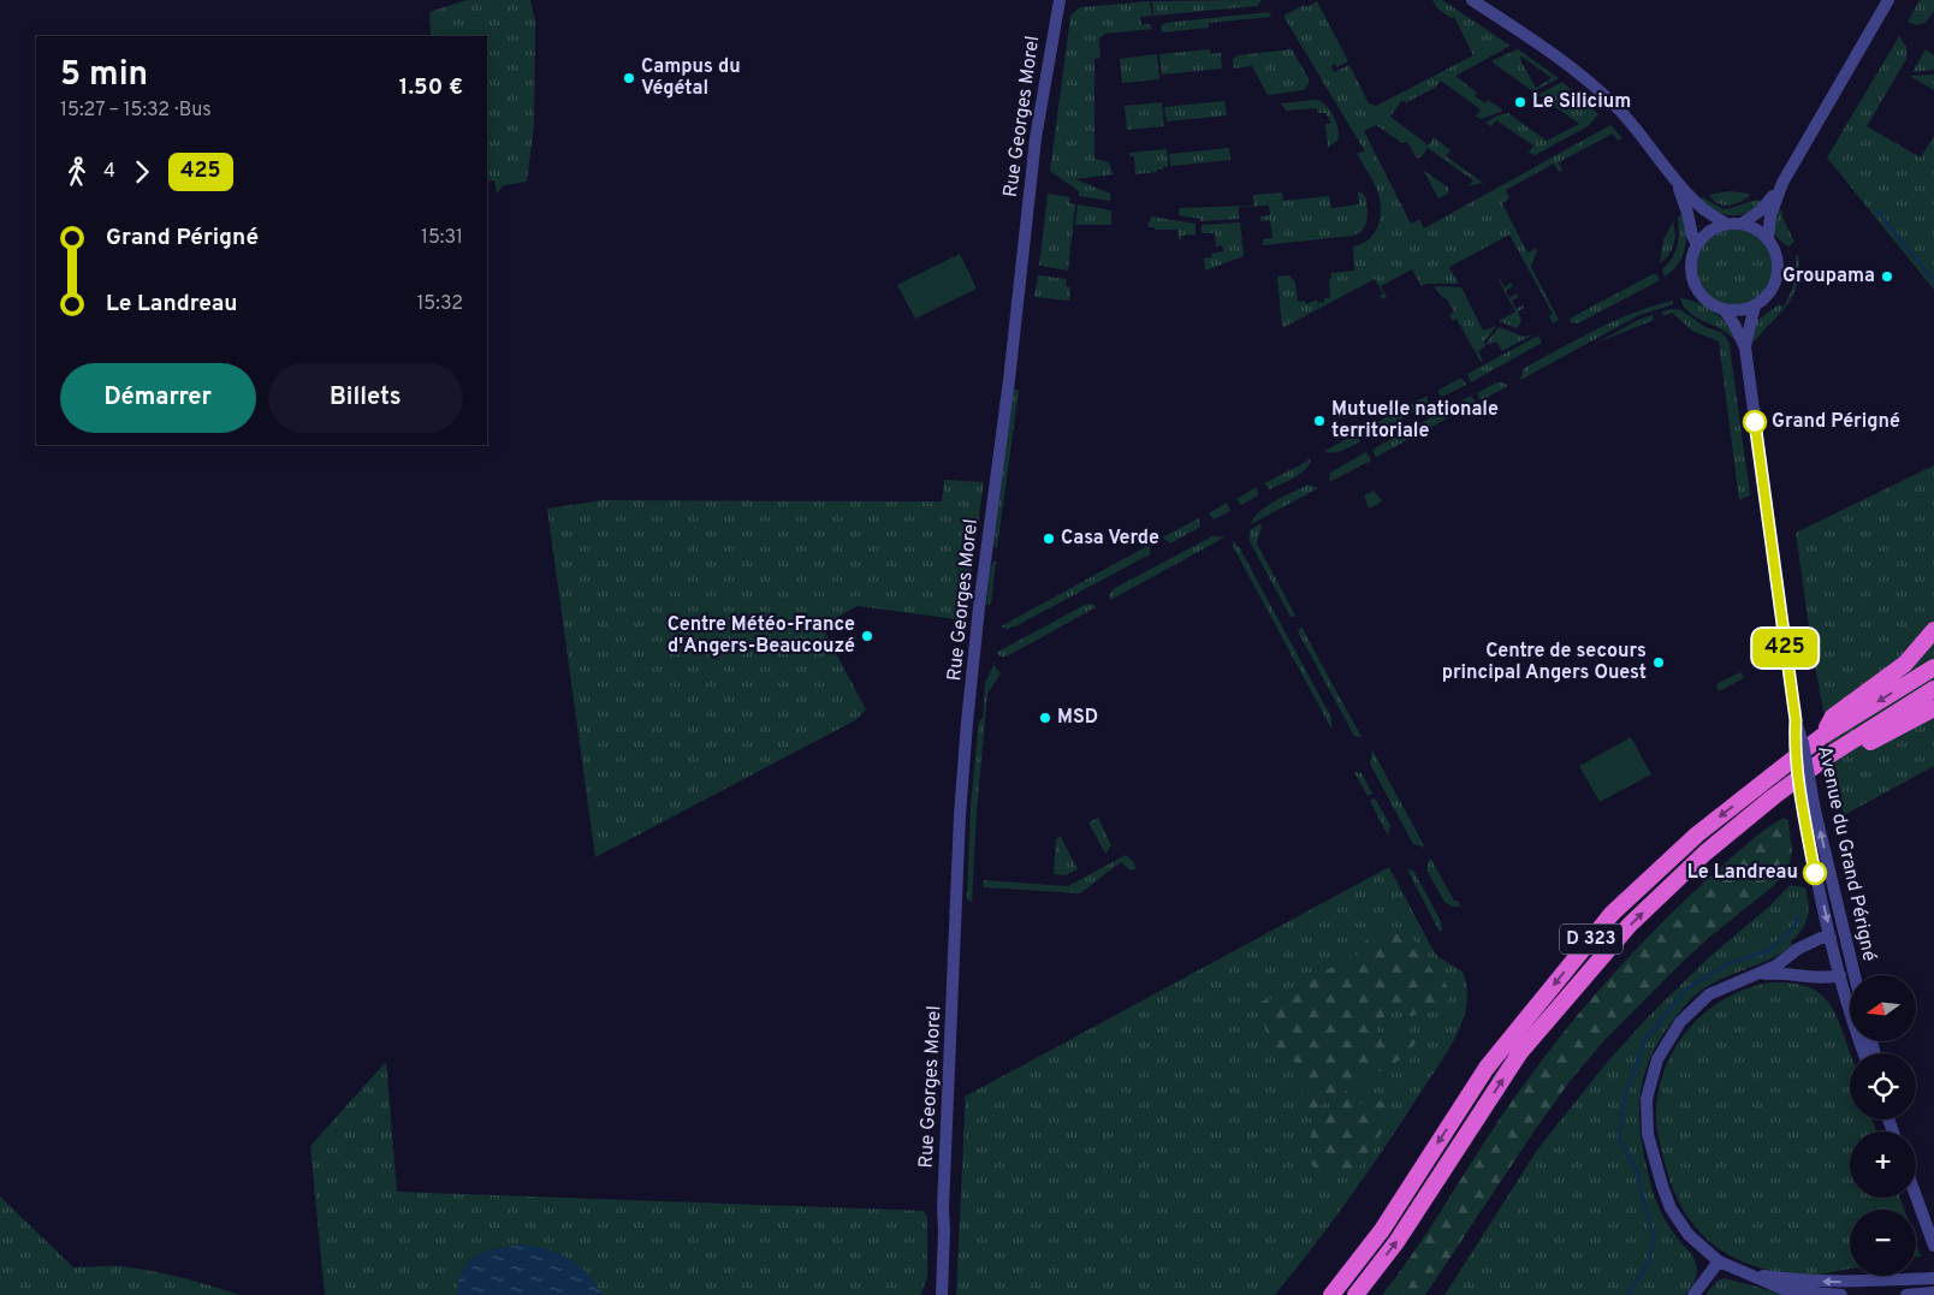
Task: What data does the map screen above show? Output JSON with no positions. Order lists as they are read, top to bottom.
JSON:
{
  "streets": {
    "highway": ["D 323"],
    "street": ["Rue Georges Morel", "Avenue du Grand Périgné"]
  },
  "places": [
    "Campus du Végétal",
    "Le Silicium",
    "Groupama",
    "Mutuelle nationale territoriale",
    "Grand Périgné",
    "Casa Verde",
    "Centre Météo-France d'Angers-Beaucouzé",
    "Centre de secours principal Angers Ouest",
    "MSD",
    "Le Landreau"
  ],
  "lines": ["bus line 425"],
  "north": "left",
  "page": {
    "on_map": "425",
    "heading": ["5 min", "15:27 – 15:32 · Bus", "1.50 €"],
    "legs": ["4", "425"],
    "list": [
      {
        "name": "Grand Périgné",
        "value": "15:31"
      },
      {
        "name": "Le Landreau",
        "value": "15:32"
      }
    ],
    "buttons": ["Démarrer", "Billets"],
    "map_buttons": ["+", "−"]
  }
}
